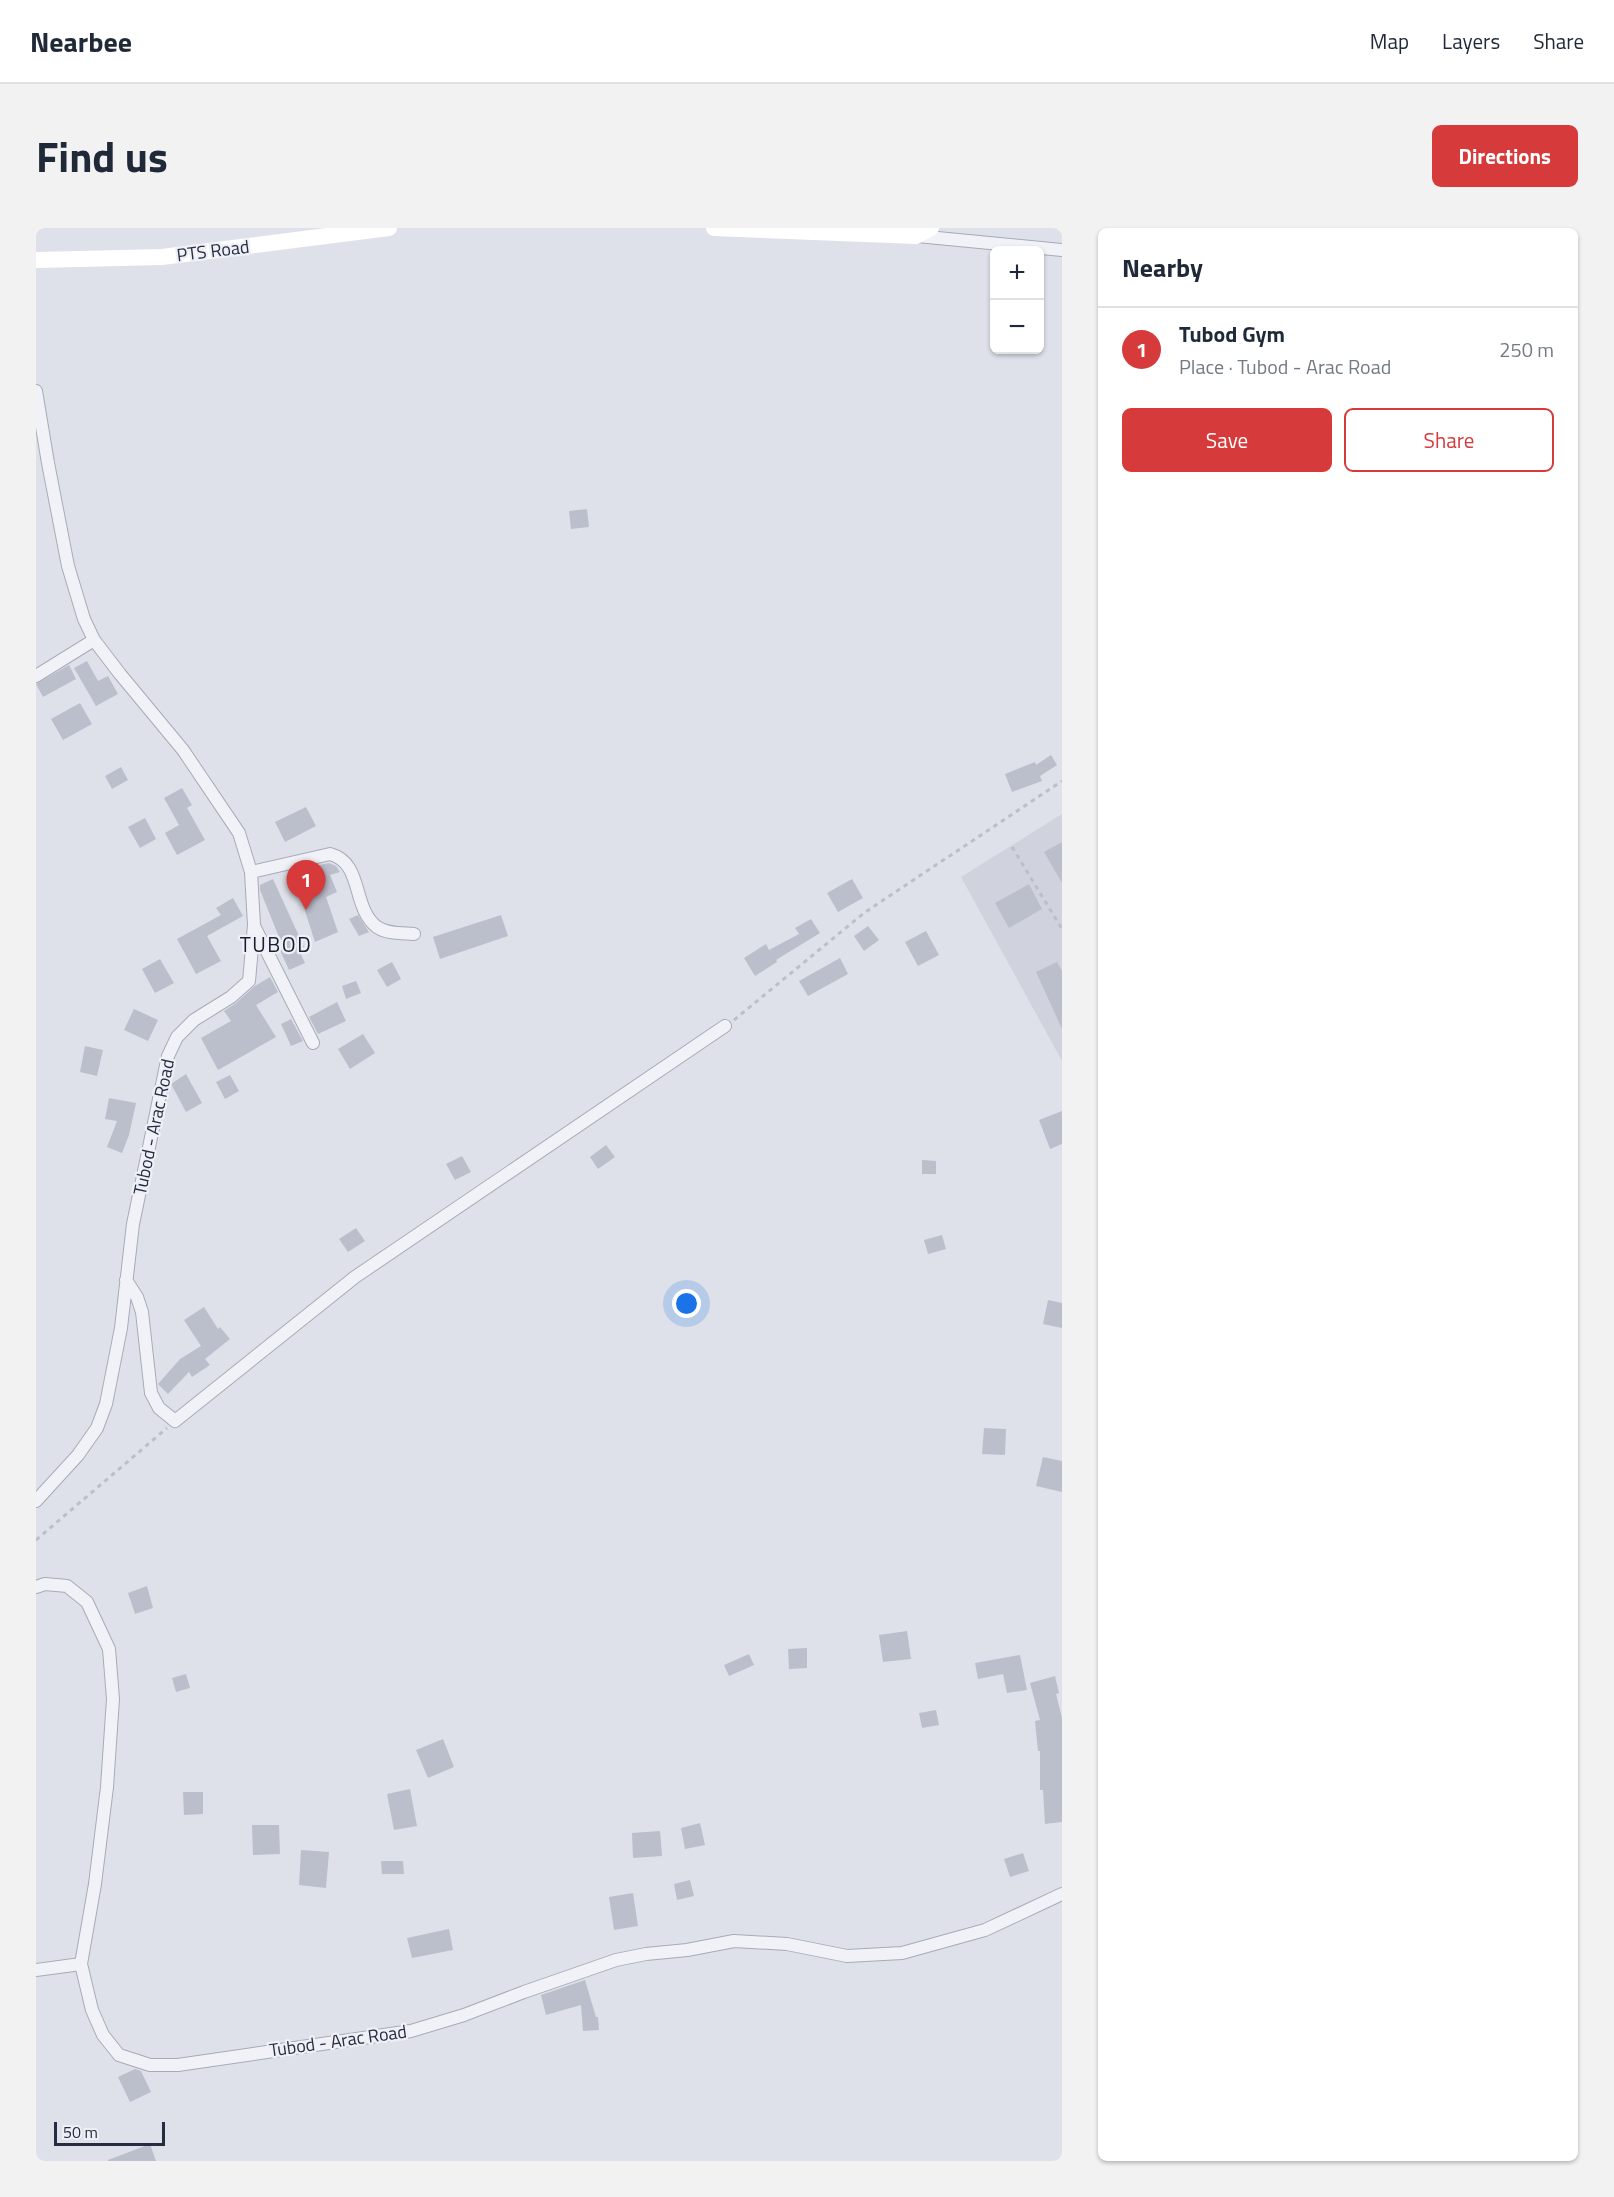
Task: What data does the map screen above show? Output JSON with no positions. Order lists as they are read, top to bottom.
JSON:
{
  "streets": {
    "main road": ["PTS Road"],
    "street": ["Tubod - Arac Road"]
  },
  "districts": ["TUBOD"],
  "scale_bar": "50 m",
  "page": {
    "header": "Nearbee",
    "nav": ["Map", "Layers", "Share"],
    "title": "Find us",
    "buttons": [
      "Directions",
      ["Save", "Share"]
    ],
    "heading": "Nearby",
    "map_buttons": ["+", "−"],
    "list": [
      {
        "mark": "1",
        "name": "Tubod Gym",
        "note": "Place · Tubod - Arac Road",
        "value": "250 m"
      }
    ],
    "pins": "1",
    "scale": "50 m"
  }
}
